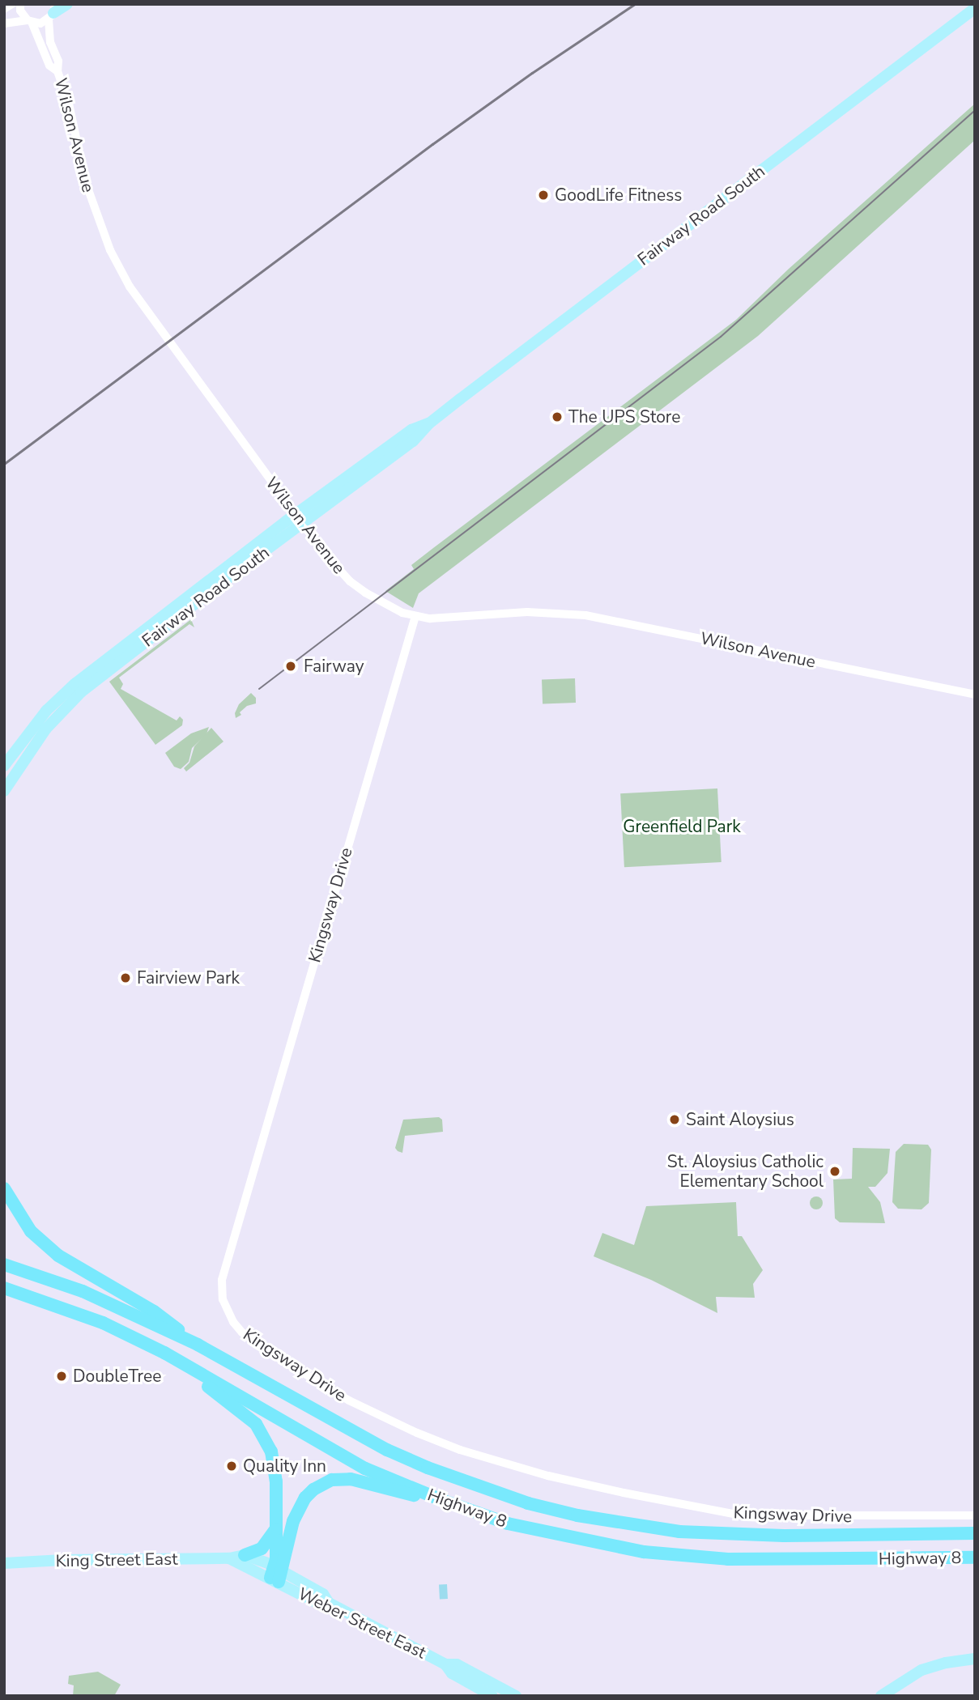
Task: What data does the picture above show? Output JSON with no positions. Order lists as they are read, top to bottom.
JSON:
{
  "streets": {
    "highway": ["Highway 8"],
    "main road": ["Fairway Road South", "King Street East", "Weber Street East"],
    "street": ["Wilson Avenue", "Kingsway Drive"]
  },
  "crossings": [
    ["Wilson Avenue", "Fairway Road South"],
    ["Wilson Avenue", "Kingsway Drive"],
    ["King Street East", "Weber Street East"]
  ],
  "parks": ["Greenfield Park"],
  "places": [
    "GoodLife Fitness",
    "The UPS Store",
    "Fairway",
    "Fairview Park",
    "Saint Aloysius",
    "St. Aloysius Catholic Elementary School",
    "DoubleTree",
    "Quality Inn"
  ]
}
